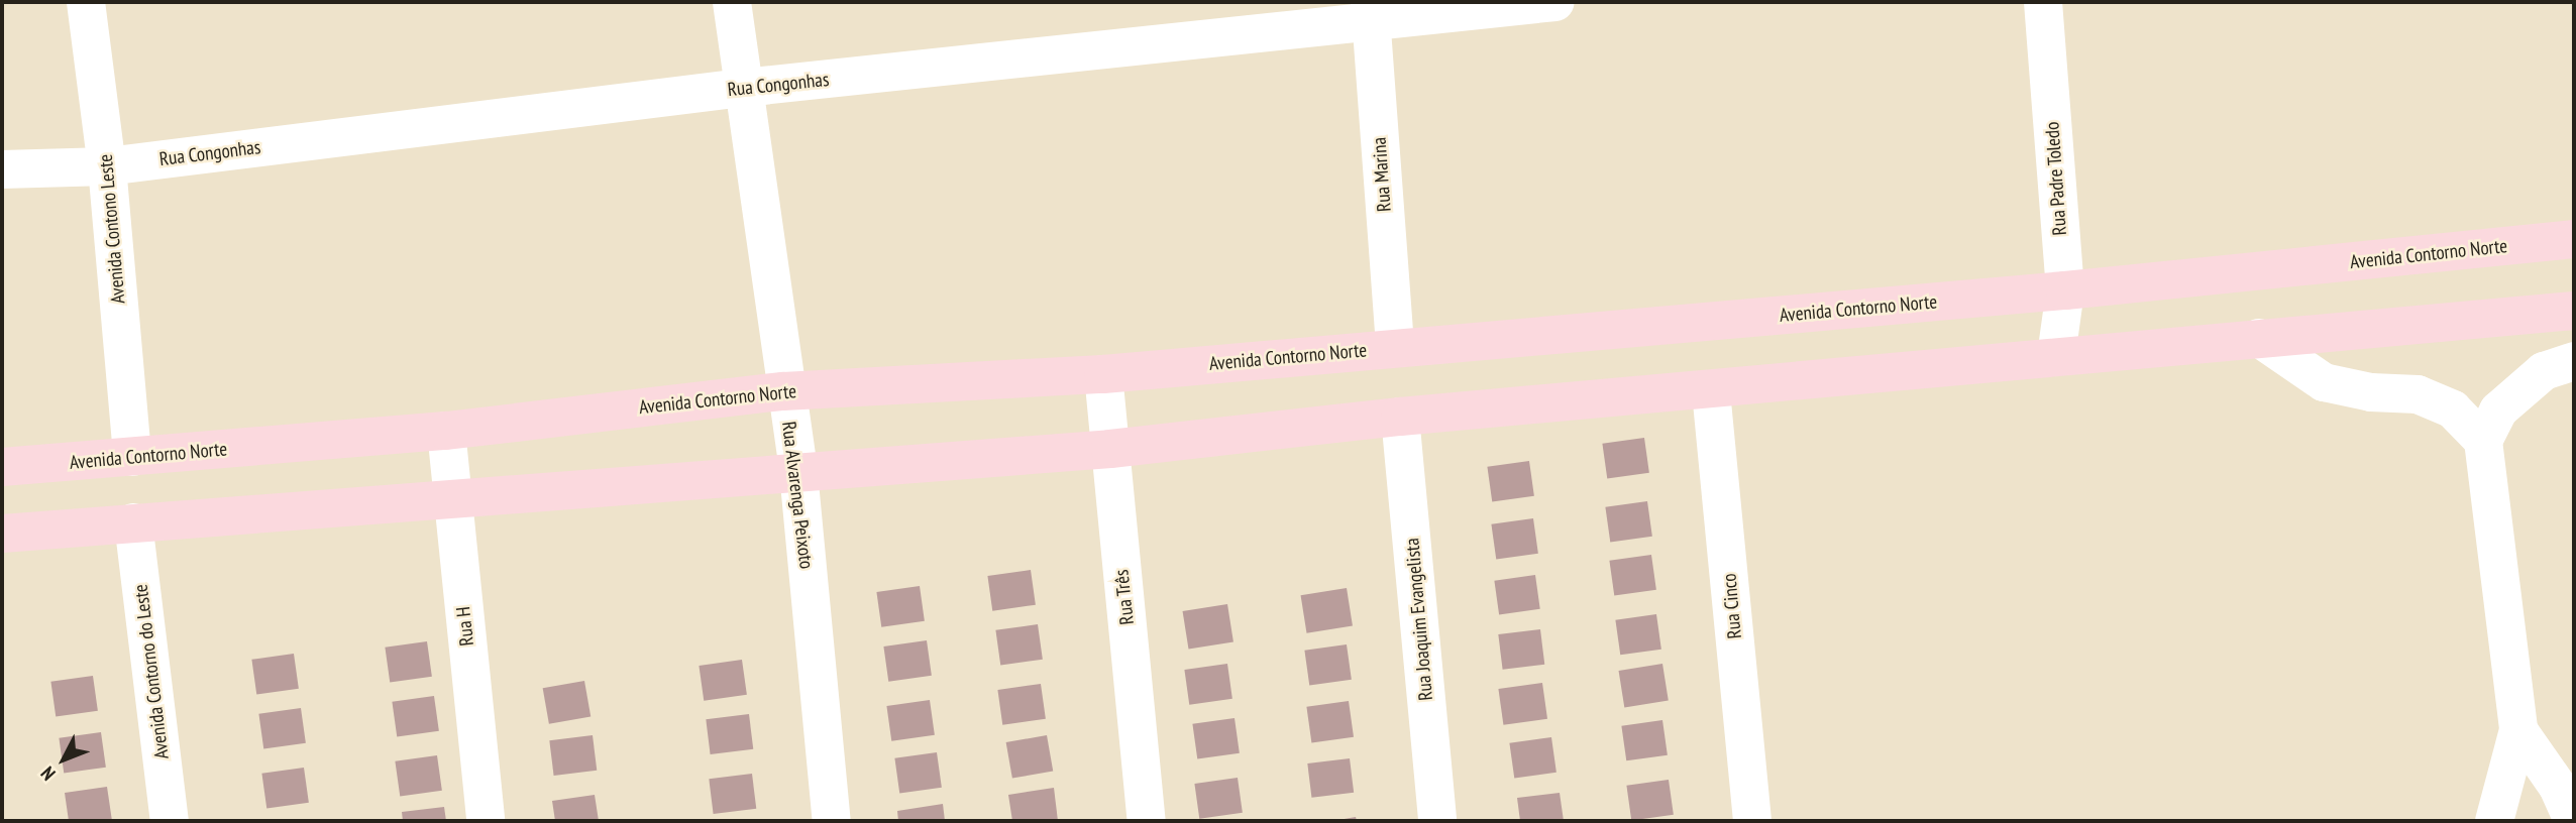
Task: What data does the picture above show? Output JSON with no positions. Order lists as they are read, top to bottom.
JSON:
{
  "streets": {
    "street": [
      "Rua Congonhas",
      "Rua Marina",
      "Rua Padre Toledo",
      "Avenida Contono Leste",
      "Avenida Contorno Norte",
      "Rua Alvarenga Peixoto",
      "Rua Três",
      "Rua Cinco",
      "Rua Joaquim Evangelista",
      "Rua H",
      "Avenida Contorno do Leste"
    ]
  },
  "crossings": [
    ["Rua Congonhas", "Rua Marina"],
    ["Rua Congonhas", "Avenida Contono Leste"],
    ["Rua Congonhas", "Rua Alvarenga Peixoto"],
    ["Rua Marina", "Avenida Contorno Norte"],
    ["Rua Padre Toledo", "Avenida Contorno Norte"],
    ["Avenida Contono Leste", "Avenida Contorno Norte"],
    ["Avenida Contorno Norte", "Rua Alvarenga Peixoto"],
    ["Avenida Contorno Norte", "Rua Três"],
    ["Avenida Contorno Norte", "Rua H"]
  ],
  "north": "bottom left"
}
